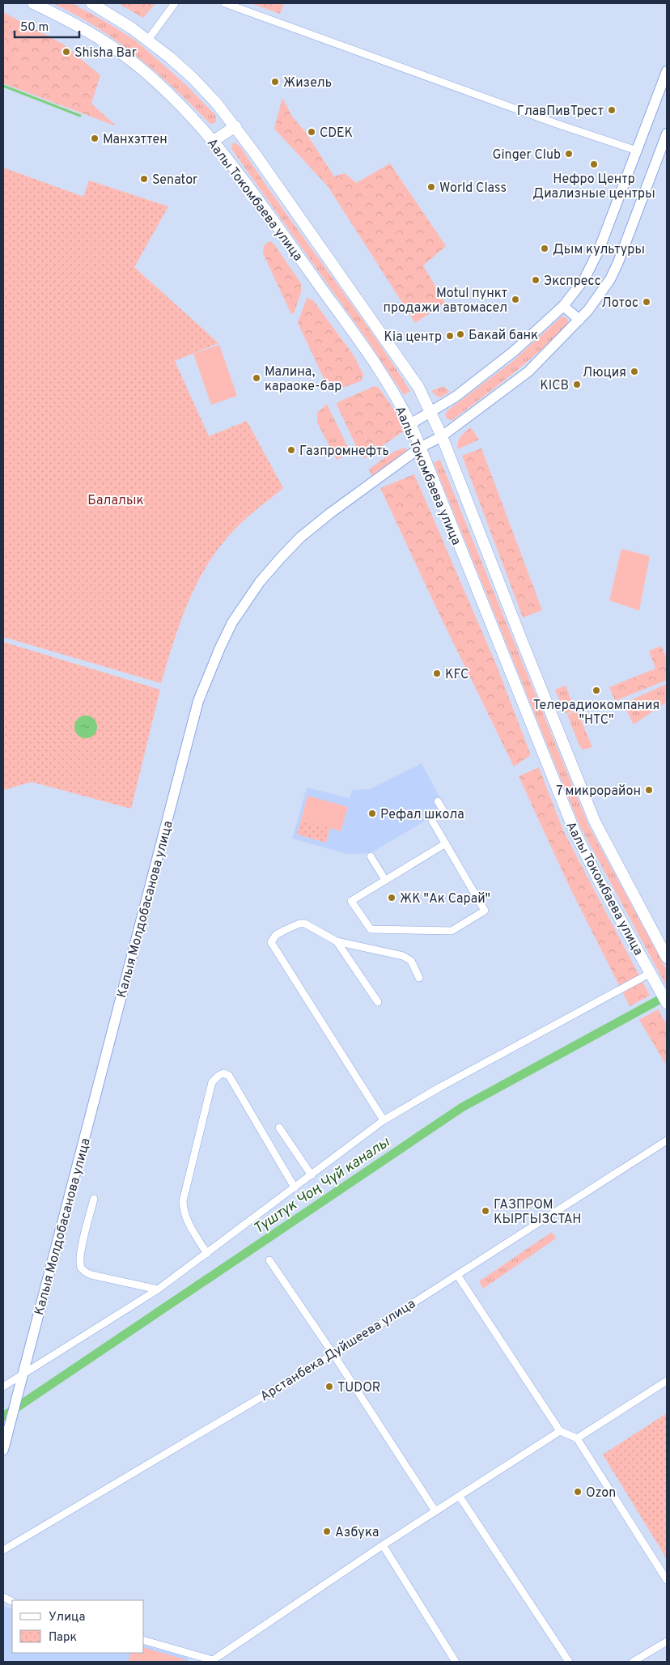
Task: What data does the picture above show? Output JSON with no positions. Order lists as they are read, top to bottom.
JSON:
{
  "streets": {
    "main road": ["Аалы Токомбаева улица"],
    "street": ["Калыя Молдобасанова улица", "Арстанбека Дуйшеева улица"]
  },
  "crossings": [
    ["Аалы Токомбаева улица", "Калыя Молдобасанова улица"]
  ],
  "water": ["Түштүк Чоң Чүй каналы"],
  "parks": ["Балалык"],
  "places": [
    "Shisha Bar",
    "Жизель",
    "ГлавПивТрест",
    "CDEK",
    "Манхэттен",
    "Ginger Club",
    "Нефро Центр Диализные центры",
    "Senator",
    "World Class",
    "Дым культуры",
    "Экспресс",
    "Motul пункт продажи автомасел",
    "Лотос",
    "Бакай банк",
    "Kia центр",
    "Люция",
    "Малина, караоке-бар",
    "KICB",
    "Газпромнефть",
    "KFC",
    "Телерадиокомпания \"НТС\"",
    "7 микрорайон",
    "Рефал школа",
    "ЖК \"Ак Сарай\"",
    "ГАЗПРОМ КЫРГЫЗСТАН",
    "TUDOR",
    "Ozon",
    "Азбука"
  ],
  "legend": ["Улица", "Парк"],
  "scale_bar": "50 m"
}
